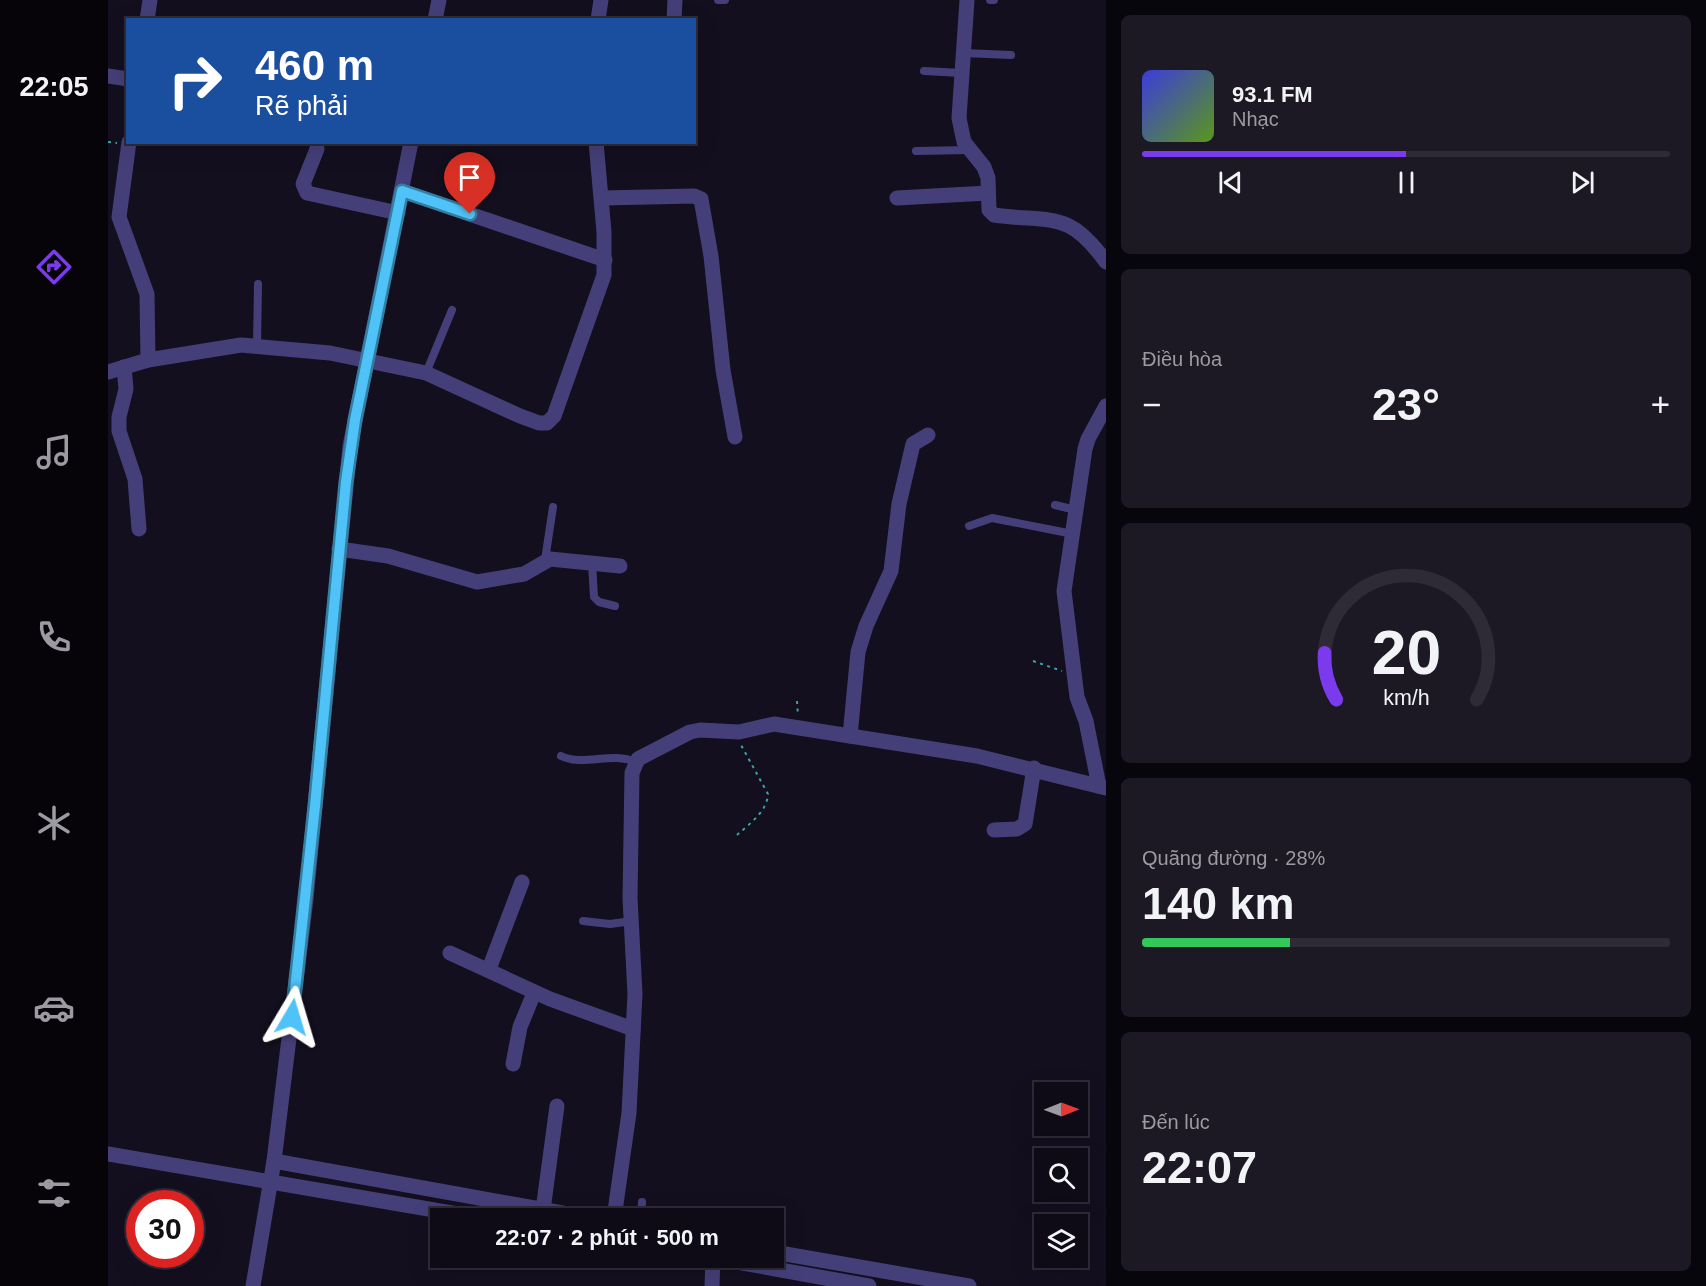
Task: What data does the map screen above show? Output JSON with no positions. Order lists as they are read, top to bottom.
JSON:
{
  "north": "right",
  "page": {
    "tabs": "22:05",
    "turn": ["460 m", "Rẽ phải"],
    "song": ["93.1 FM", "Nhạc"],
    "tile": [
      "Điều hòa",
      ["Quãng đường · 28%", "140 km"],
      ["Đến lúc", "22:07"]
    ],
    "heat": ["−", "23°", "+"],
    "limit": "30",
    "trip": "22:07 · 2 phút · 500 m",
    "gauge": ["20", "km/h"]
  }
}
